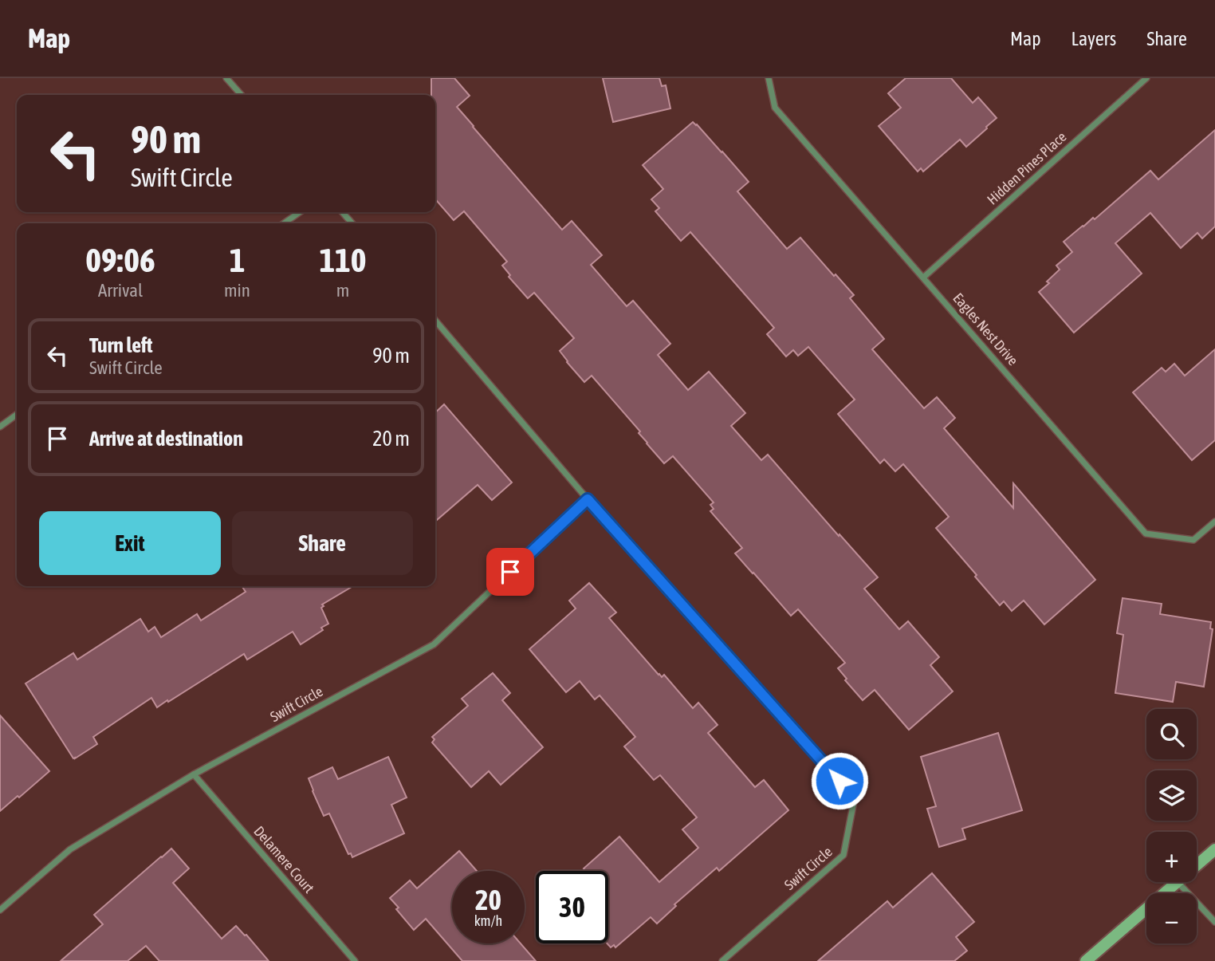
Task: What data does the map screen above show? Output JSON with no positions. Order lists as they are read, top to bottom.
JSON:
{
  "streets": {
    "street": [
      "Hidden Pines Place",
      "Eagles Nest Drive",
      "Swift Circle",
      "Delamere Court"
    ]
  },
  "crossings": [
    ["Hidden Pines Place", "Eagles Nest Drive"],
    ["Swift Circle", "Delamere Court"]
  ],
  "page": {
    "header": "Map",
    "nav": ["Map", "Layers", "Share"],
    "turn": ["90 m", "Swift Circle"],
    "eta": [
      "09:06",
      "Arrival",
      "1",
      "min",
      "110",
      "m"
    ],
    "list": [
      {
        "name": "Turn left",
        "note": "Swift Circle",
        "value": "90 m"
      },
      {
        "name": "Arrive at destination",
        "value": "20 m"
      }
    ],
    "buttons": ["Exit", "Share"],
    "map_buttons": ["+", "−"],
    "speed": "20 km/h",
    "limit": "30"
  }
}
